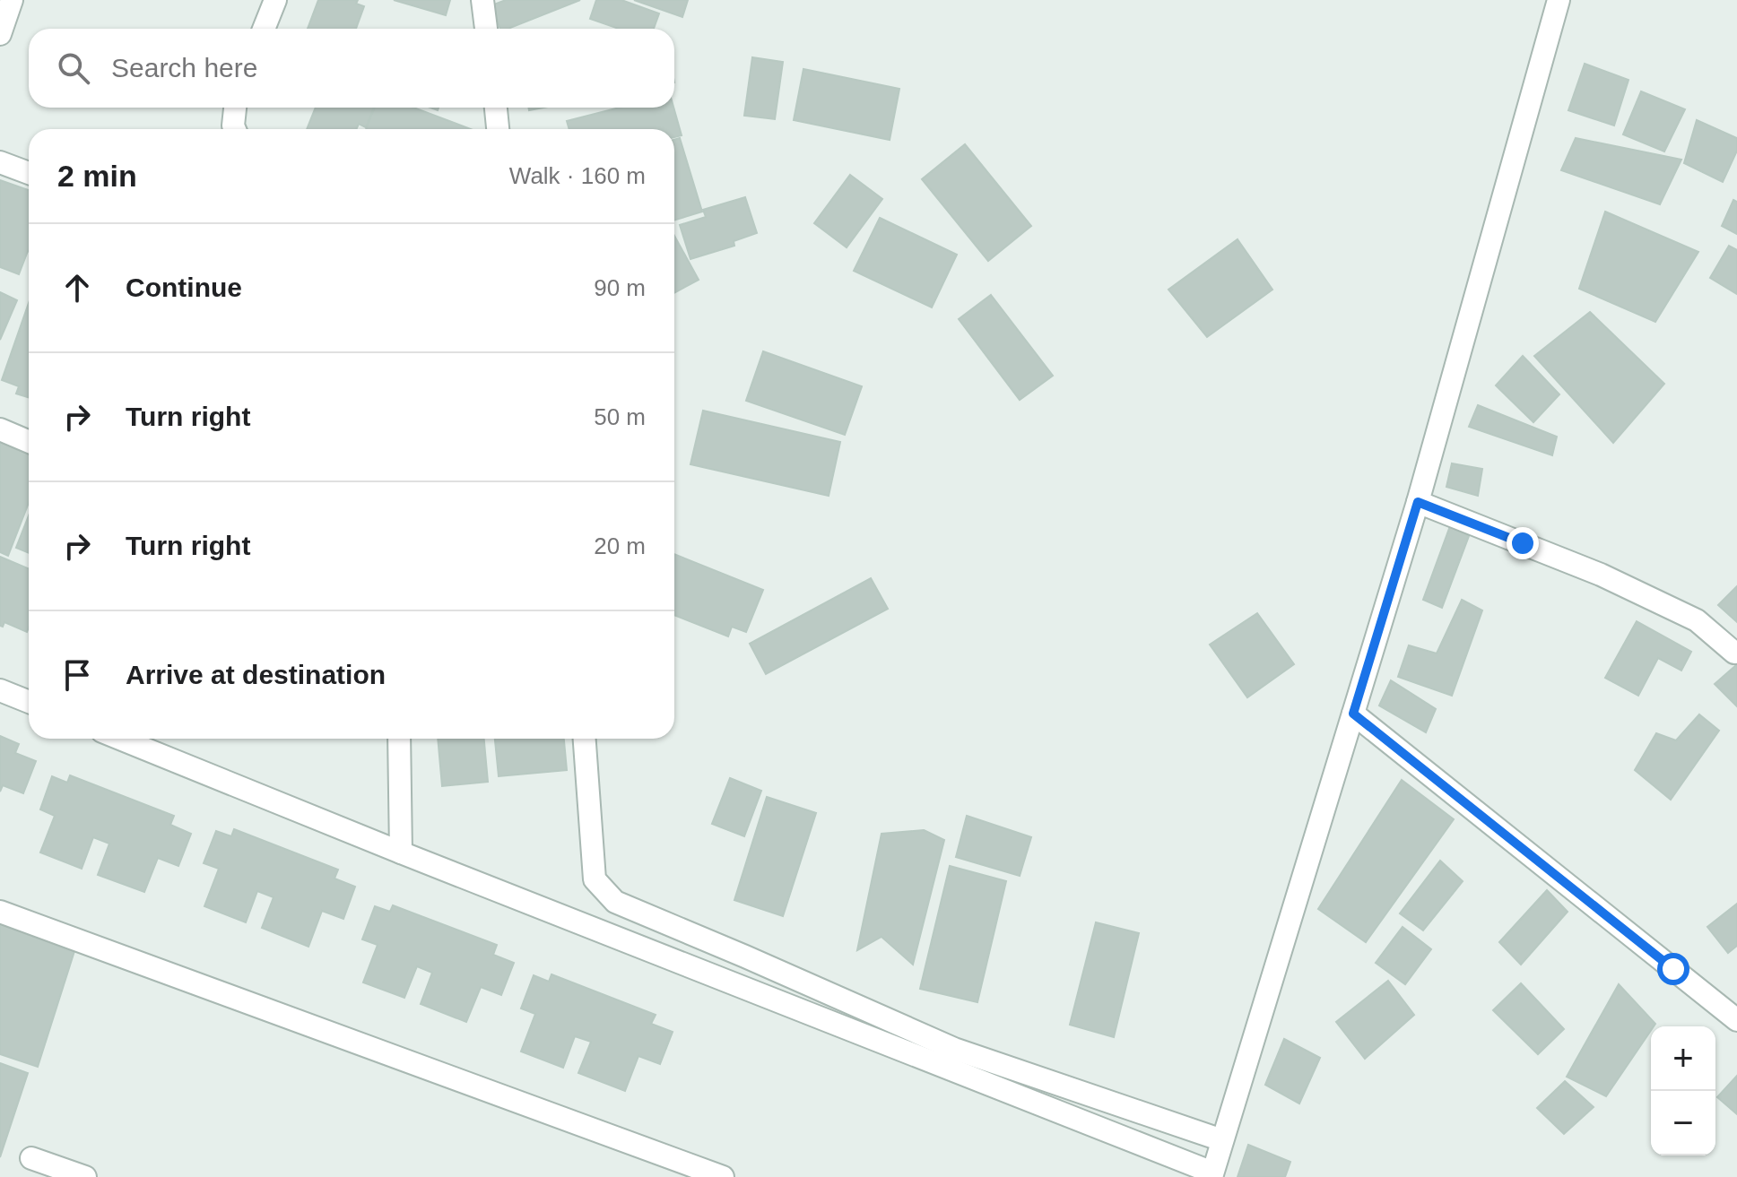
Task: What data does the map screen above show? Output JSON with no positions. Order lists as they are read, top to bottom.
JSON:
{
  "page": {
    "search": "Search here",
    "heading": ["2 min", "Walk · 160 m"],
    "list": [
      ["Continue", "90 m"],
      ["Turn right", "50 m"],
      ["Turn right", "20 m"],
      "Arrive at destination"
    ],
    "map_buttons": ["+", "−"]
  }
}
